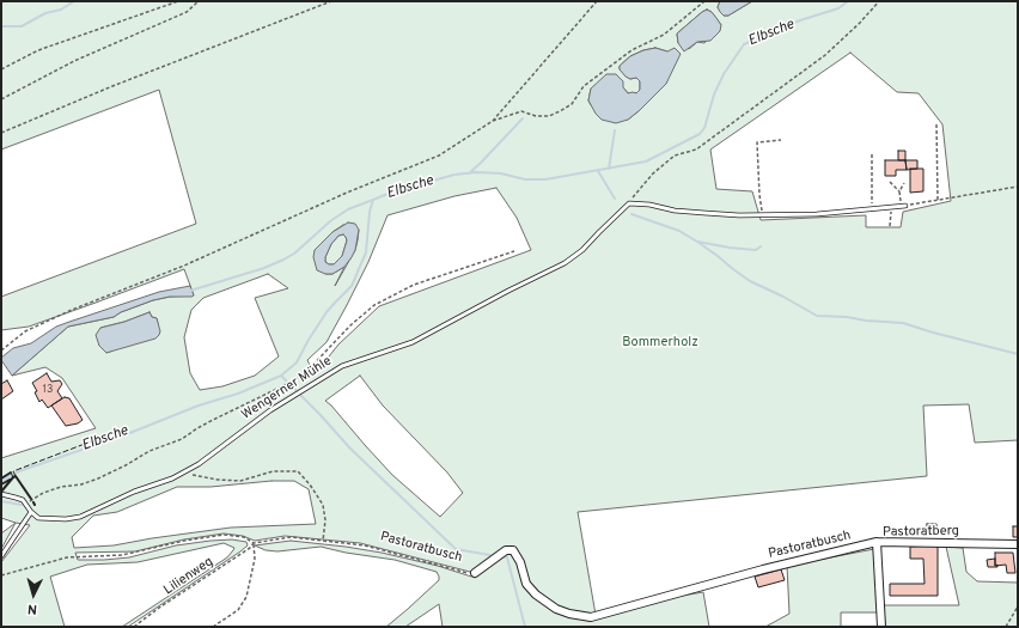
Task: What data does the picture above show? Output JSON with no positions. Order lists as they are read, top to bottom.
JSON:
{
  "streets": {
    "street": ["Pastoratberg", "Pastoratbusch"],
    "lane": ["Wengerner Mühle"],
    "path": ["Lilienweg"]
  },
  "crossings": [
    ["Pastoratberg", "Pastoratbusch"],
    ["Pastoratbusch", "Lilienweg"]
  ],
  "water": ["Elbsche"],
  "parks": ["Bommerholz"],
  "house_numbers": ["13"],
  "north": "bottom"
}
